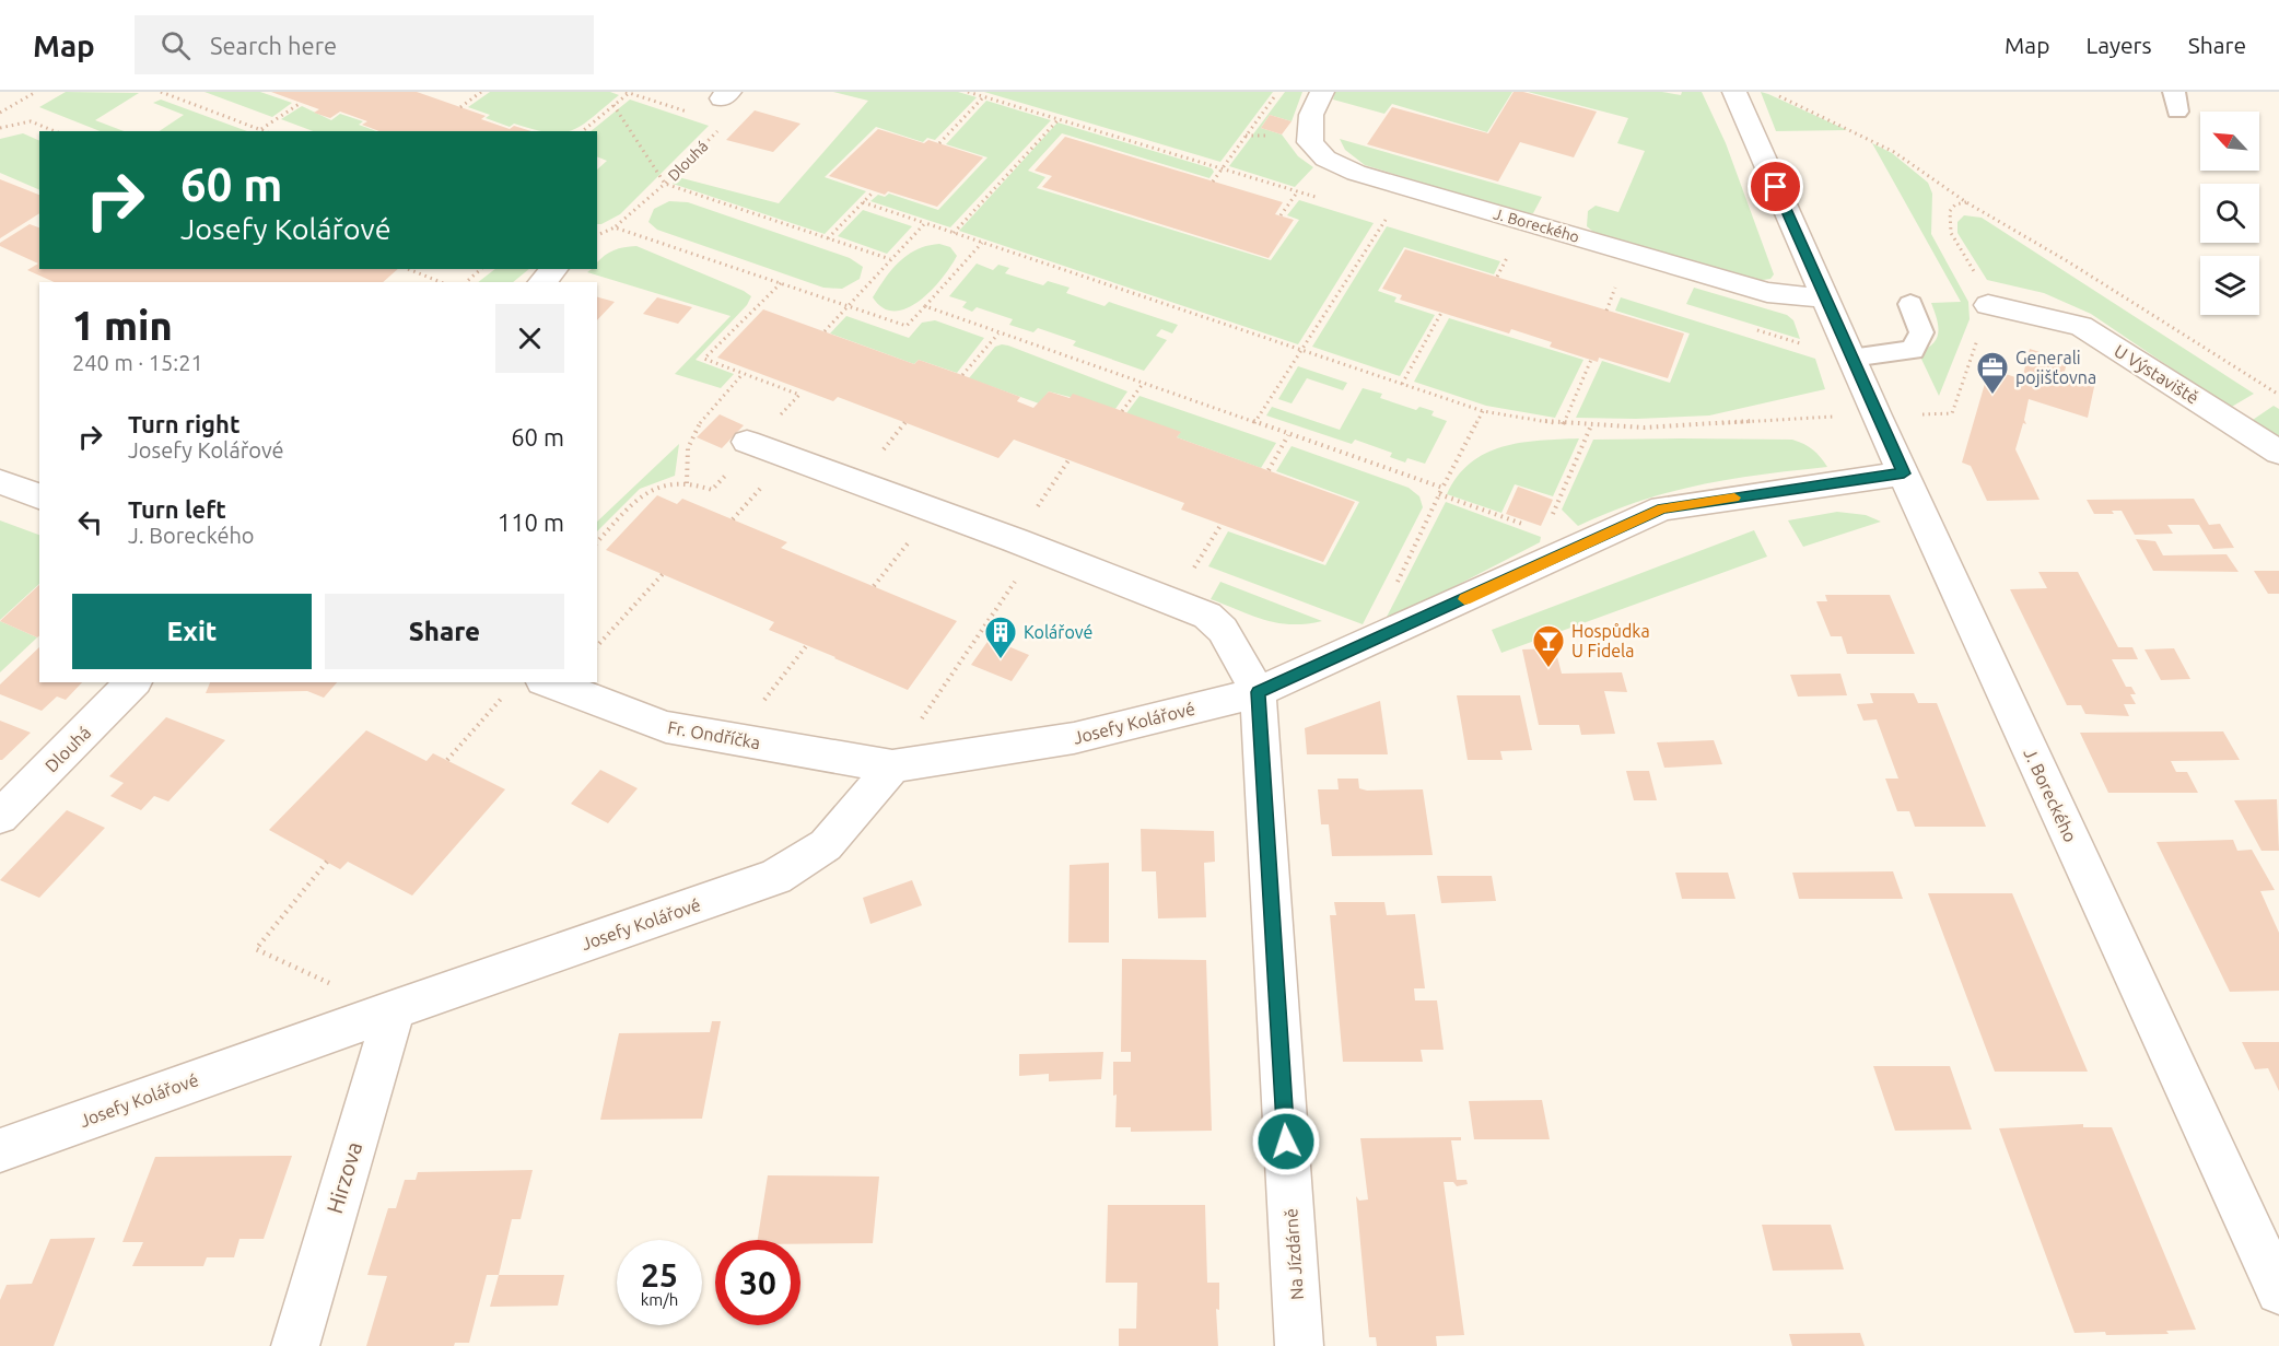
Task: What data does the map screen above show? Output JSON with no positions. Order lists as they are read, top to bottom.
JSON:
{
  "streets": {
    "street": [
      "Dlouhá",
      "J. Boreckého",
      "U Výstaviště",
      "Josefy Kolářové",
      "Fr. Ondříčka",
      "Hirzova",
      "Na Jízdárně"
    ]
  },
  "crossings": [
    ["J. Boreckého", "Josefy Kolářové"],
    ["Josefy Kolářové", "Fr. Ondříčka"],
    ["Josefy Kolářové", "Hirzova"],
    ["Josefy Kolářové", "Na Jízdárně"]
  ],
  "places": {
    "office": ["Generali pojišťovna"],
    "building": ["Kolářové"],
    "bar": ["Hospůdka U Fidela"]
  },
  "north": "top left",
  "page": {
    "header": "Map",
    "search": "Search here",
    "nav": ["Map", "Layers", "Share"],
    "turn": ["60 m", "Josefy Kolářové"],
    "heading": ["1 min", "240 m · 15:21"],
    "list": [
      {
        "name": "Turn right",
        "note": "Josefy Kolářové",
        "value": "60 m"
      },
      {
        "name": "Turn left",
        "note": "J. Boreckého",
        "value": "110 m"
      }
    ],
    "buttons": ["Exit", "Share"],
    "speed": "25 km/h",
    "limit": "30"
  }
}
